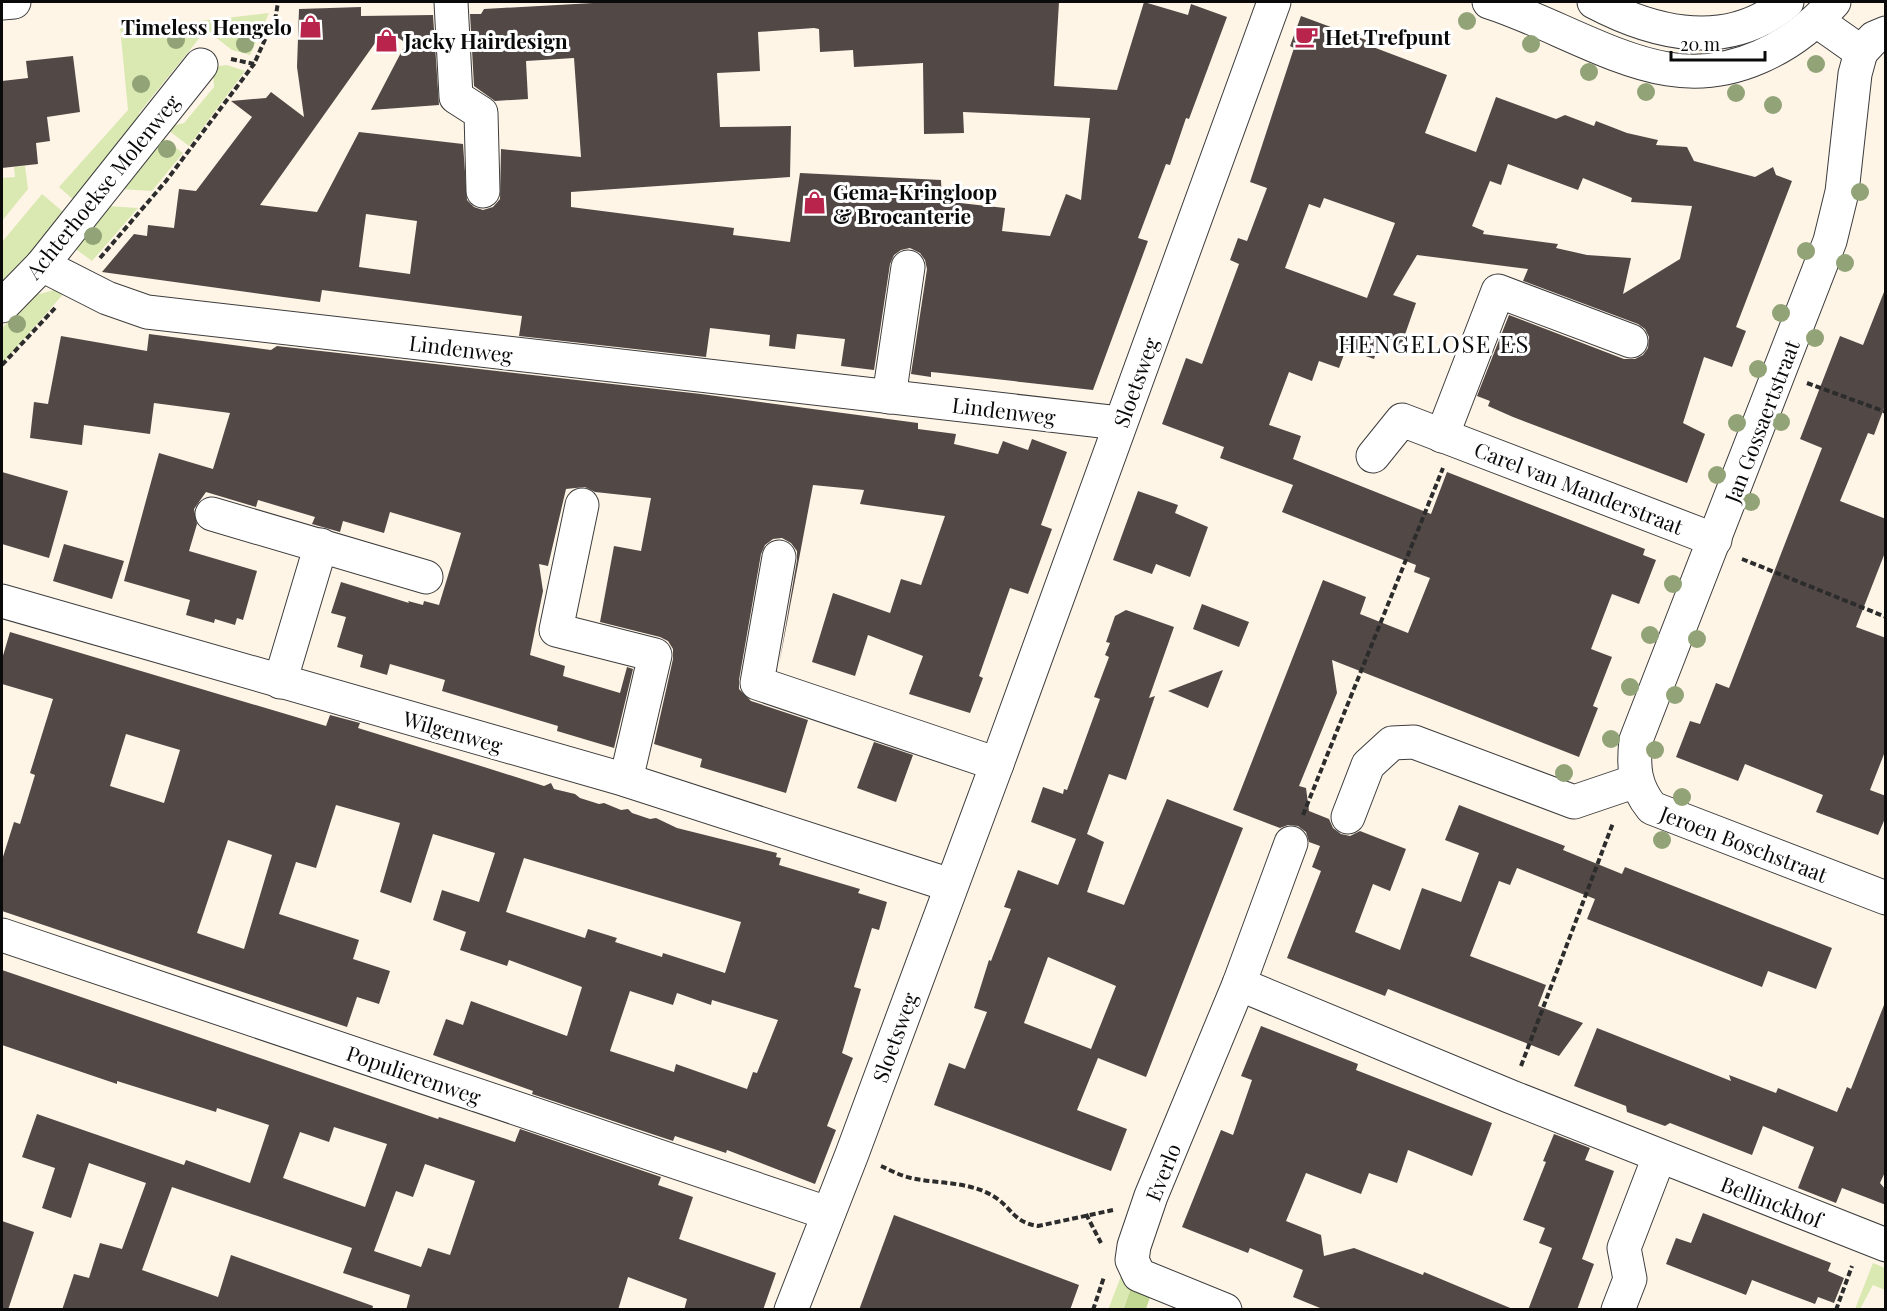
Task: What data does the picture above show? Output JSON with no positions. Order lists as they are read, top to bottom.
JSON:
{
  "streets": {
    "street": [
      "Achterhoekse Molenweg",
      "Lindenweg",
      "Sloetsweg",
      "Jan Gossaertstraat",
      "Carel van Manderstraat",
      "Wilgenweg",
      "Jeroen Boschstraat",
      "Populierenweg",
      "Everlo",
      "Bellinckhof"
    ]
  },
  "crossings": [
    ["Achterhoekse Molenweg", "Lindenweg"],
    ["Lindenweg", "Sloetsweg"],
    ["Sloetsweg", "Wilgenweg"],
    ["Sloetsweg", "Populierenweg"],
    ["Jan Gossaertstraat", "Carel van Manderstraat"],
    ["Jan Gossaertstraat", "Jeroen Boschstraat"]
  ],
  "districts": ["HENGELOSE ES"],
  "places": {
    "shop": ["Timeless Hengelo", "Jacky Hairdesign", "Gema-Kringloop & Brocanterie"],
    "cafe": ["Het Trefpunt"]
  },
  "scale_bar": "20 m"
}
